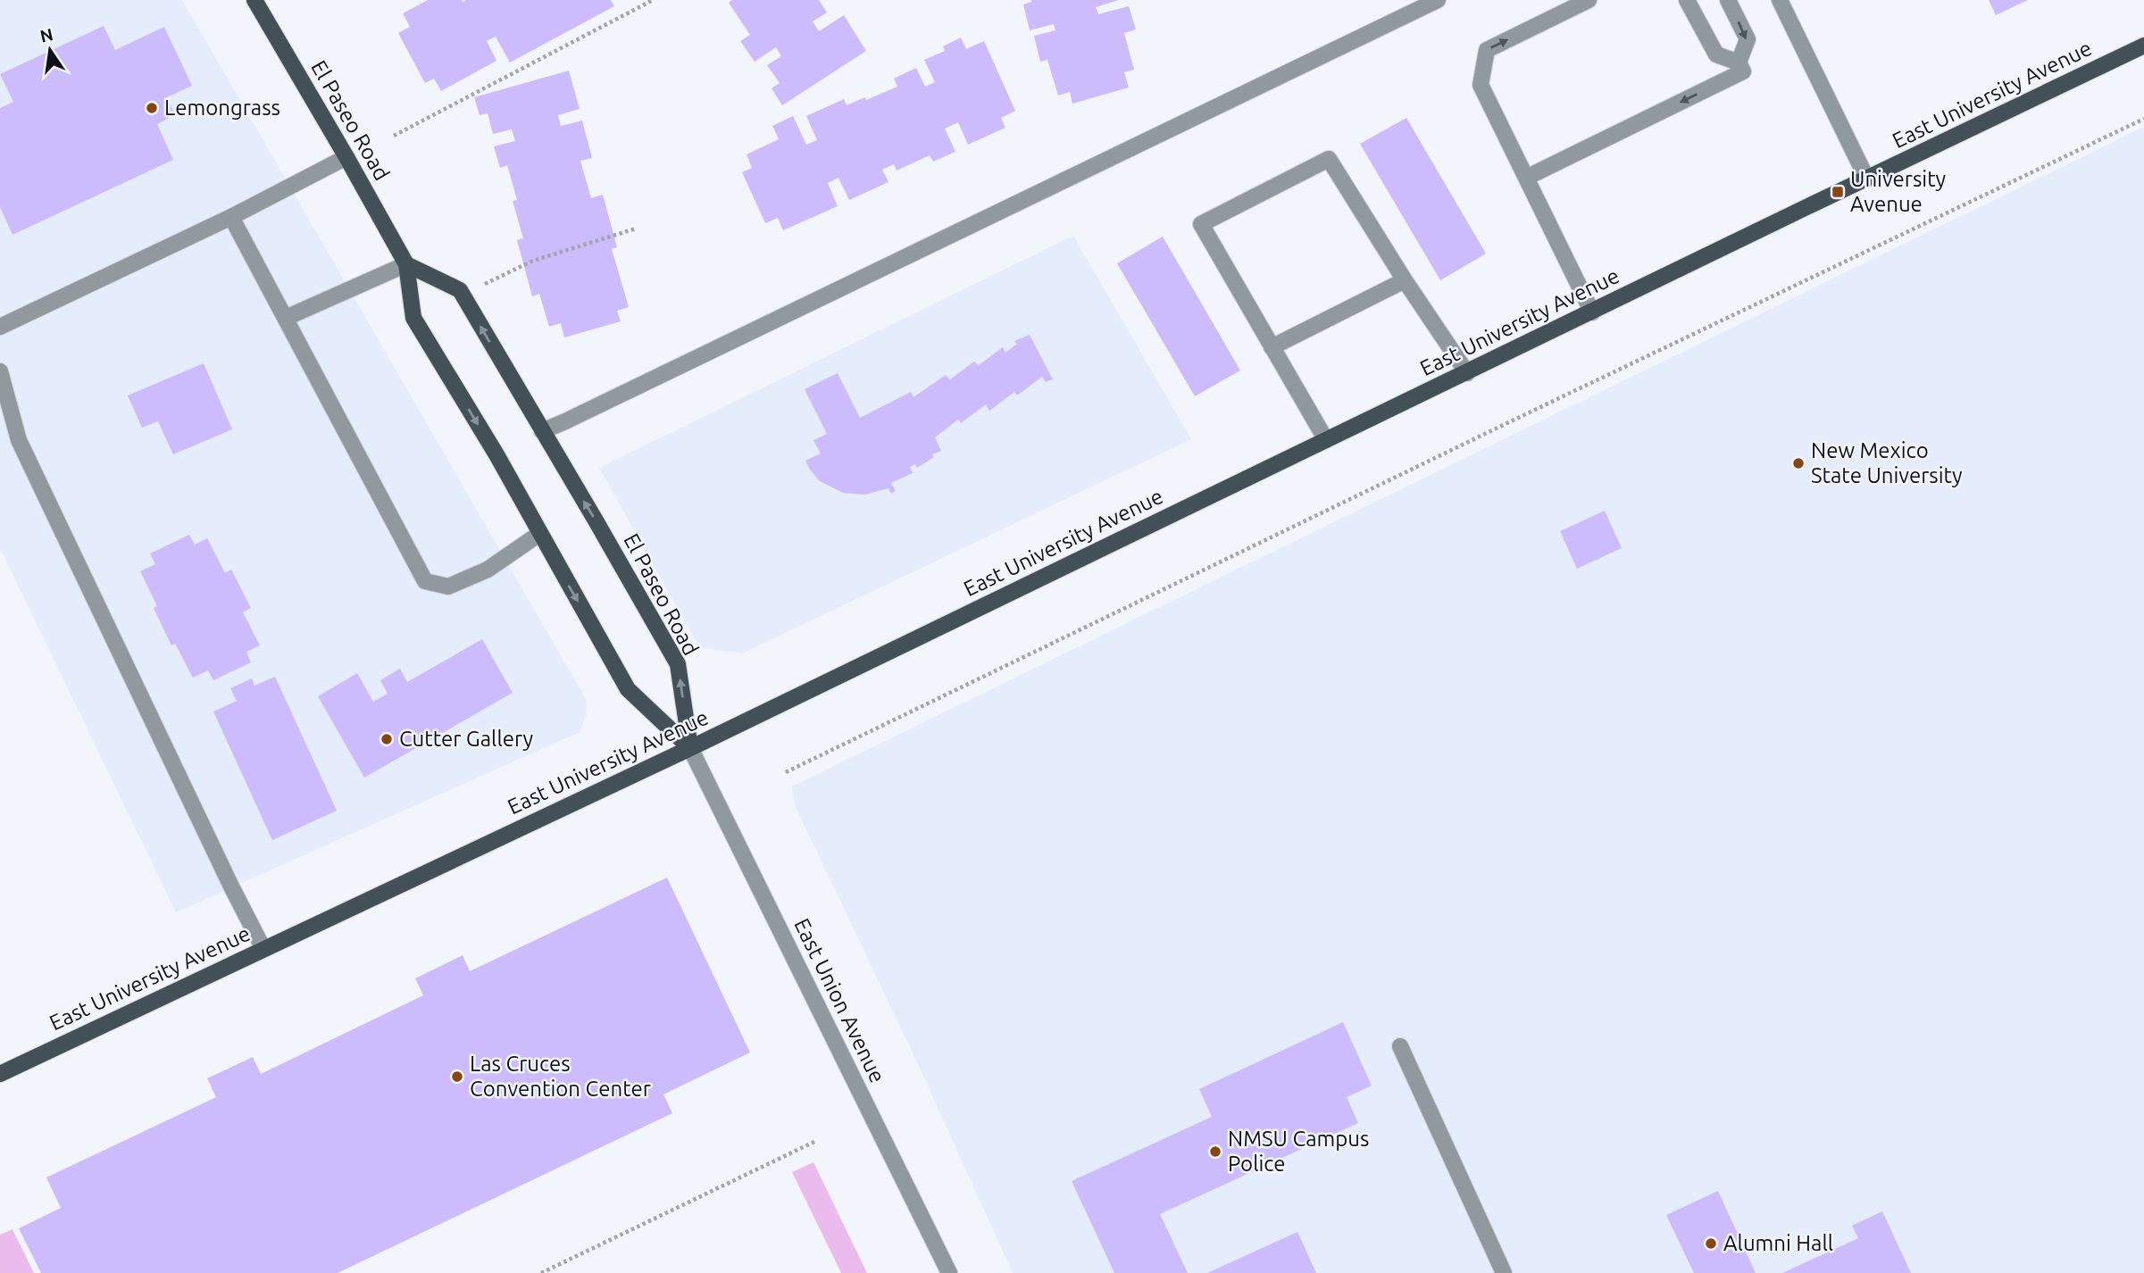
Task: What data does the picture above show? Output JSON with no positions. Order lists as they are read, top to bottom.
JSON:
{
  "streets": {
    "main road": ["East University Avenue", "El Paseo Road"],
    "street": ["East Union Avenue"]
  },
  "crossings": [
    ["East University Avenue", "El Paseo Road"],
    ["East University Avenue", "East Union Avenue"],
    ["El Paseo Road", "East Union Avenue"]
  ],
  "places": {
    "other": [
      "Lemongrass",
      "New Mexico State University",
      "Cutter Gallery",
      "Las Cruces Convention Center",
      "NMSU Campus Police",
      "Alumni Hall"
    ],
    "transit": ["University Avenue"]
  },
  "north": "top"
}
